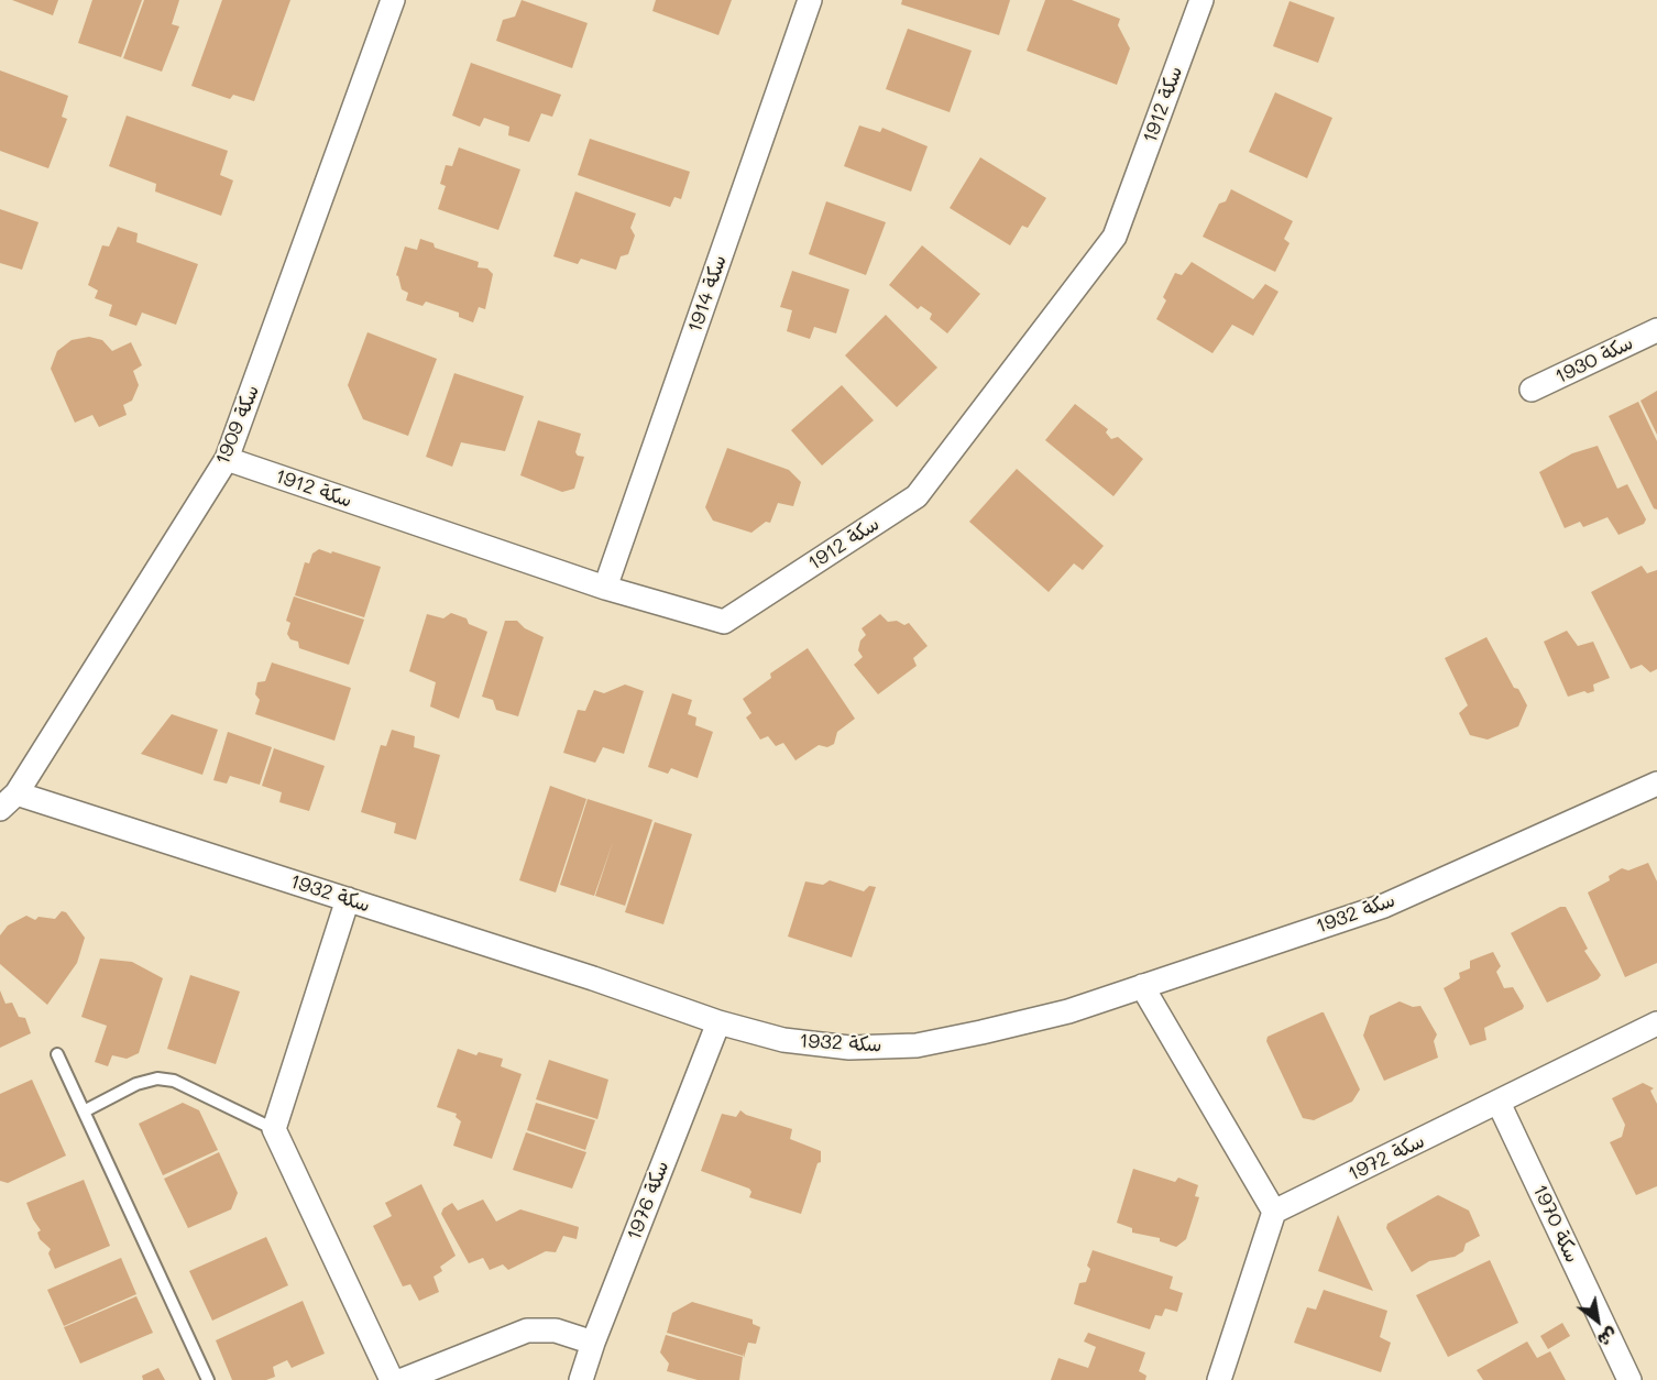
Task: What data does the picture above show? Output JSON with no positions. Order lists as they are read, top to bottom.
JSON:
{
  "streets": {
    "street": [
      "سكة 1912",
      "سكة 1914",
      "سكة 1930",
      "سكة 1909",
      "سكة 1932",
      "سكة 1972",
      "سكة 1976",
      "سكة 1970"
    ]
  },
  "crossings": [
    ["سكة 1912", "سكة 1914"],
    ["سكة 1912", "سكة 1909"],
    ["سكة 1909", "سكة 1932"],
    ["سكة 1932", "سكة 1976"],
    ["سكة 1972", "سكة 1970"]
  ],
  "north": "bottom right"
}
